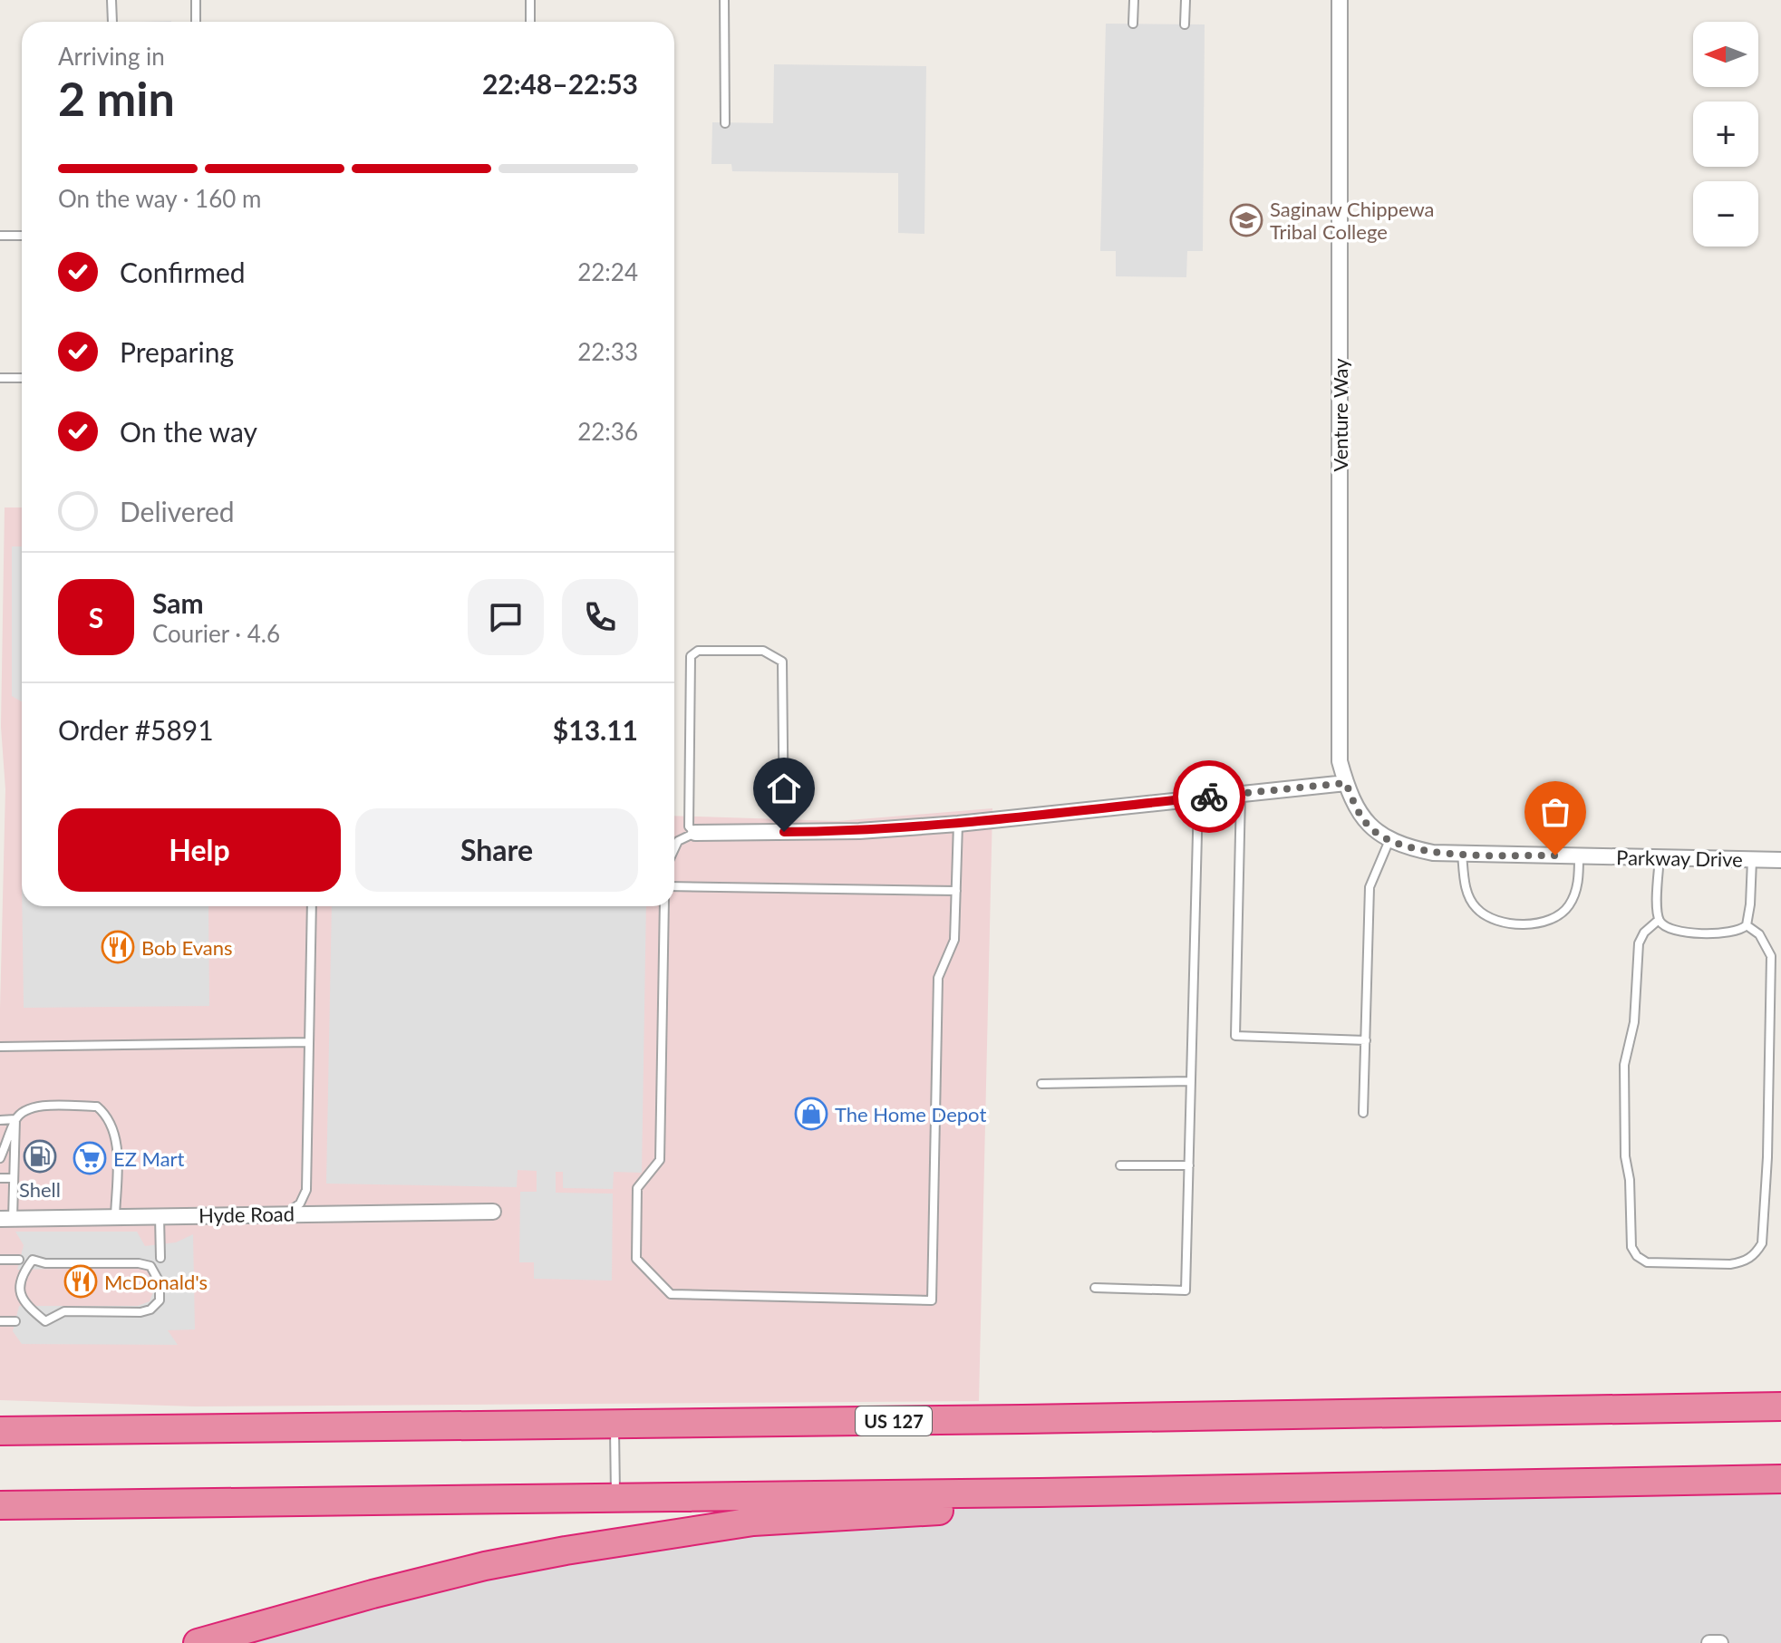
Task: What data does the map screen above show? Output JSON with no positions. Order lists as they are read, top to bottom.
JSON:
{
  "streets": {
    "highway": ["US 127"],
    "street": ["Venture Way", "Parkway Drive", "Hyde Road"]
  },
  "crossings": [
    ["Venture Way", "Parkway Drive"]
  ],
  "places": {
    "school or university": ["Saginaw Chippewa Tribal College"],
    "restaurant": ["Bob Evans", "McDonald's"],
    "shop": ["The Home Depot"],
    "fuel station": ["Shell"],
    "supermarket": ["EZ Mart"]
  },
  "north": "left",
  "page": {
    "map_buttons": ["+", "−"],
    "heading": ["2 min", "Arriving in", "22:48–22:53"],
    "panel": [
      "Sam",
      "Courier · 4.6",
      "Order #5891",
      "$13.11"
    ],
    "bar": "On the way · 160 m",
    "list": [
      ["Confirmed", "22:24"],
      ["Preparing", "22:33"],
      ["On the way", "22:36"],
      "Delivered"
    ],
    "round": "S",
    "buttons": ["Help", "Share"]
  }
}
